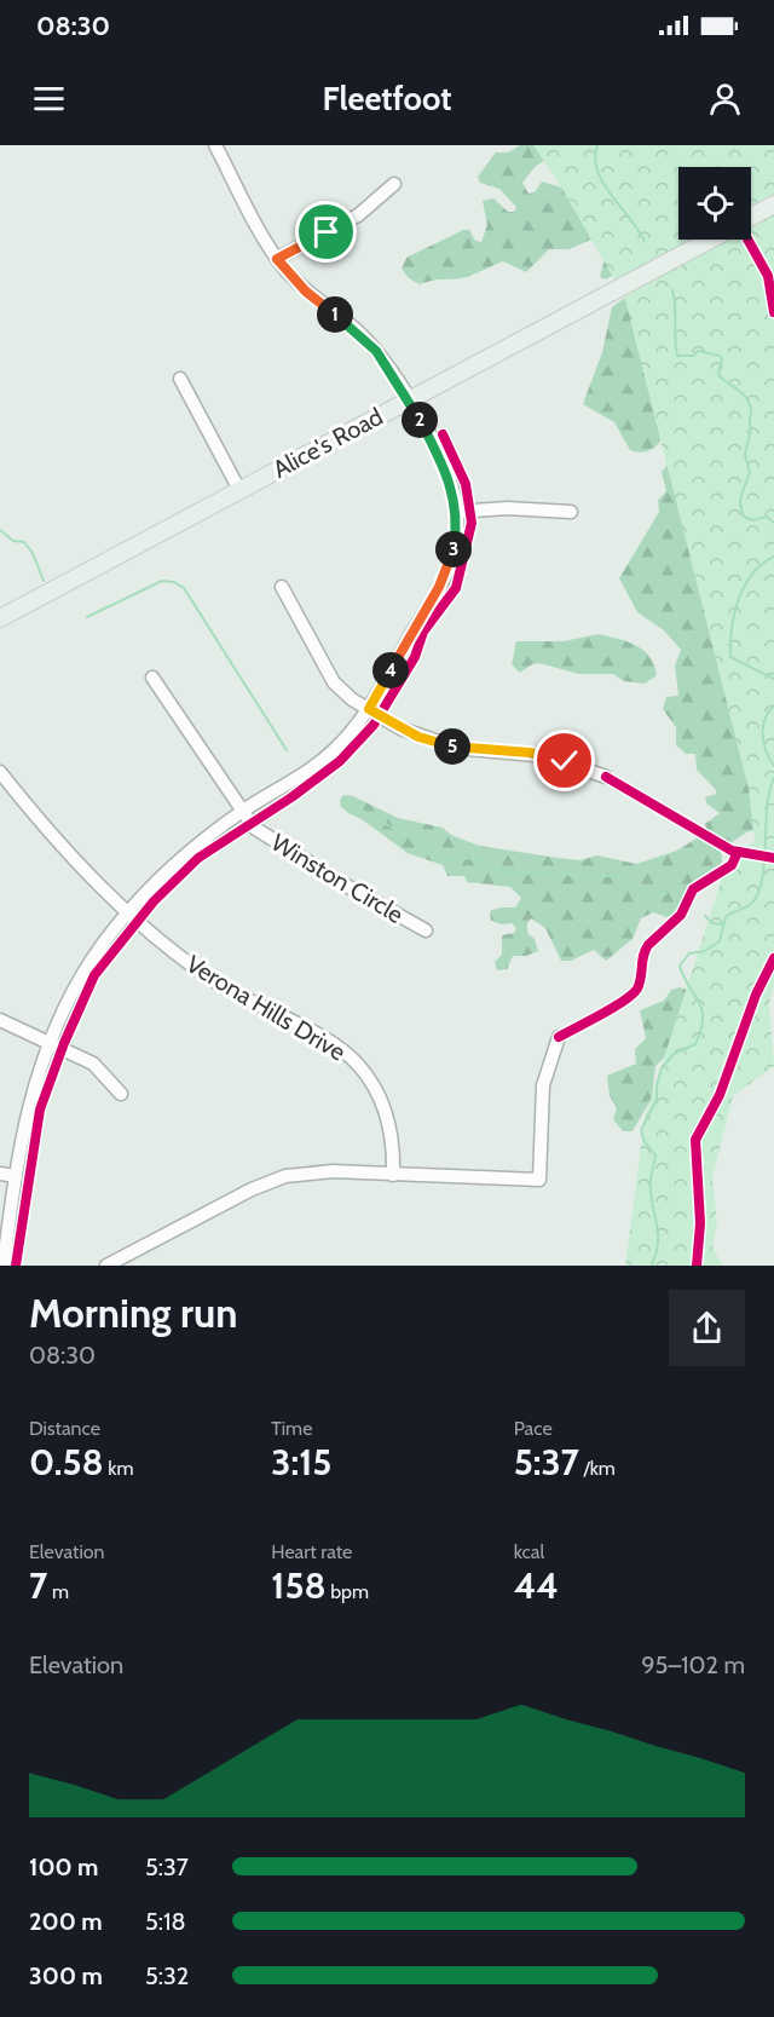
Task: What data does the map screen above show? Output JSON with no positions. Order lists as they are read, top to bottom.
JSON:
{
  "streets": {
    "main road": ["Alice's Road"],
    "street": ["Winston Circle", "Verona Hills Drive"]
  },
  "page": {
    "status": "08:30",
    "header": "Fleetfoot",
    "pins": [
      "1",
      "2",
      "3",
      "4",
      "5"
    ],
    "heading": ["Morning run", "08:30"],
    "stats": [
      ["Distance", "0.58 km"],
      ["Time", "3:15"],
      ["Pace", "5:37 /km"],
      ["Elevation", "7 m"],
      ["Heart rate", "158 bpm"],
      ["kcal", "44"]
    ],
    "chart": ["Elevation", "95–102 m"],
    "list": [
      {
        "name": "100 m",
        "note": "5:37"
      },
      {
        "name": "200 m",
        "note": "5:18"
      },
      {
        "name": "300 m",
        "note": "5:32"
      }
    ]
  }
}
